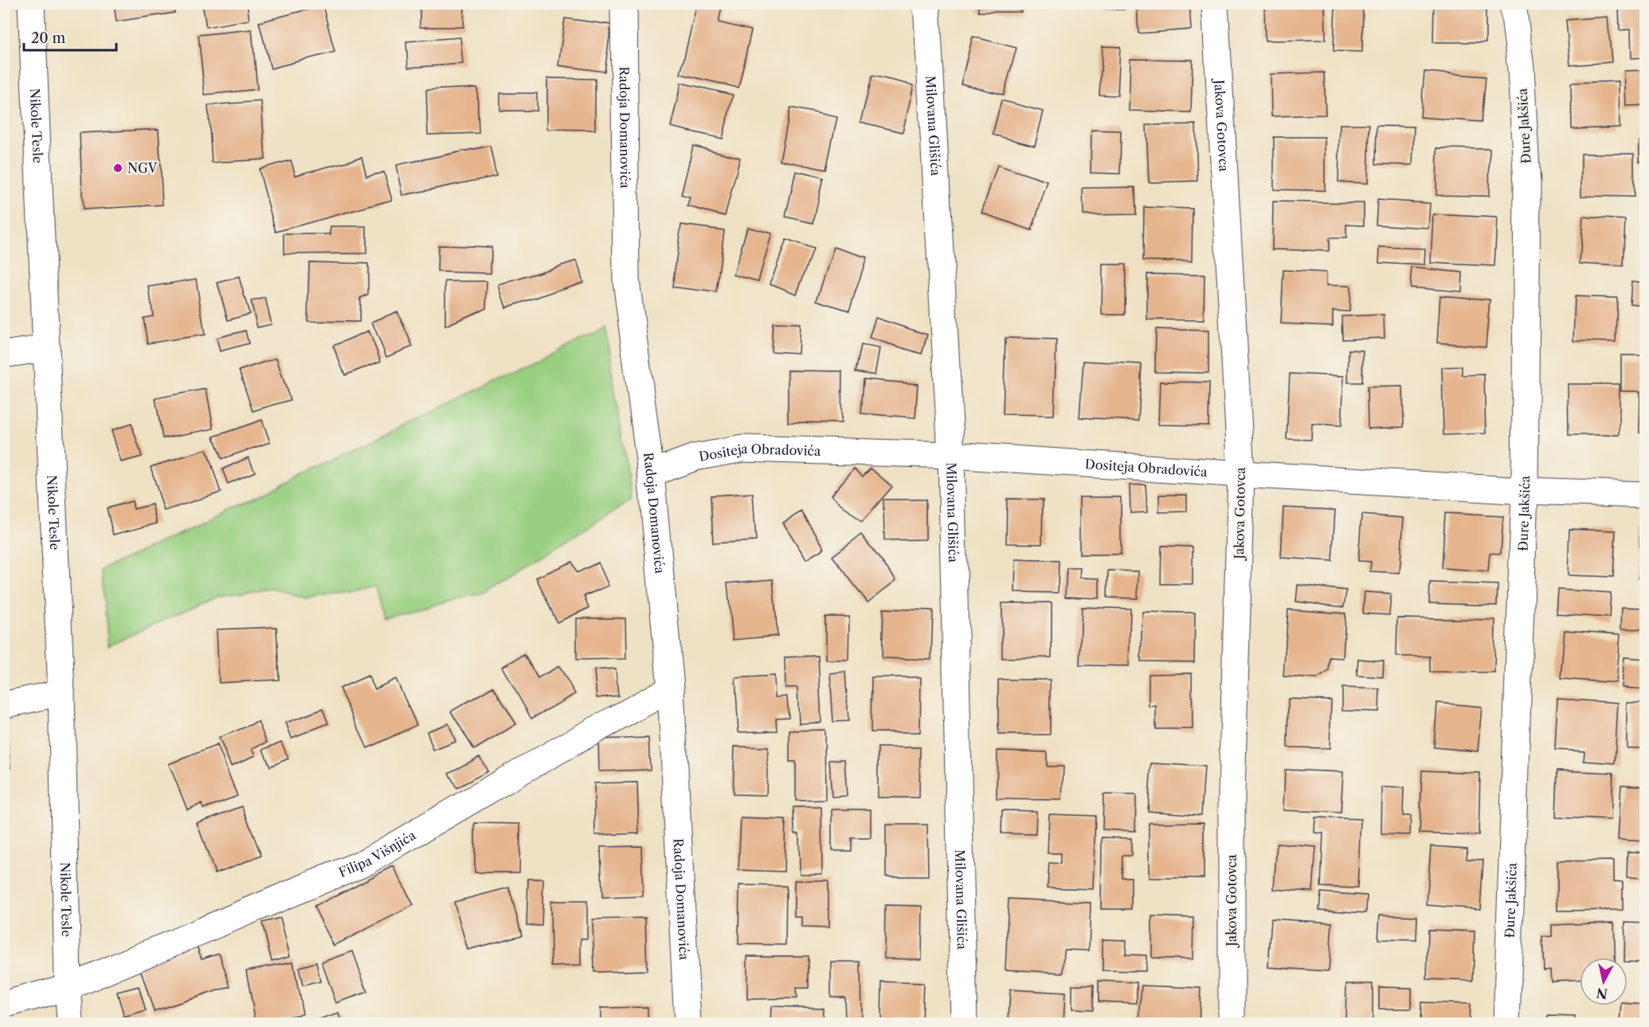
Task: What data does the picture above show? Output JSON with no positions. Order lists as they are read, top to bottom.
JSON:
{
  "streets": {
    "street": [
      "Đure Jakšića",
      "Nikole Tesle",
      "Milovana Glišića",
      "Jakova Gotovca",
      "Radoja Domanovića",
      "Dositeja Obradovića",
      "Filipa Višnjića"
    ]
  },
  "crossings": [
    ["Đure Jakšića", "Dositeja Obradovića"],
    ["Nikole Tesle", "Filipa Višnjića"],
    ["Milovana Glišića", "Dositeja Obradovića"],
    ["Jakova Gotovca", "Dositeja Obradovića"],
    ["Radoja Domanovića", "Dositeja Obradovića"],
    ["Radoja Domanovića", "Filipa Višnjića"]
  ],
  "places": ["NGV"],
  "scale_bar": "20 m",
  "north": "bottom"
}
